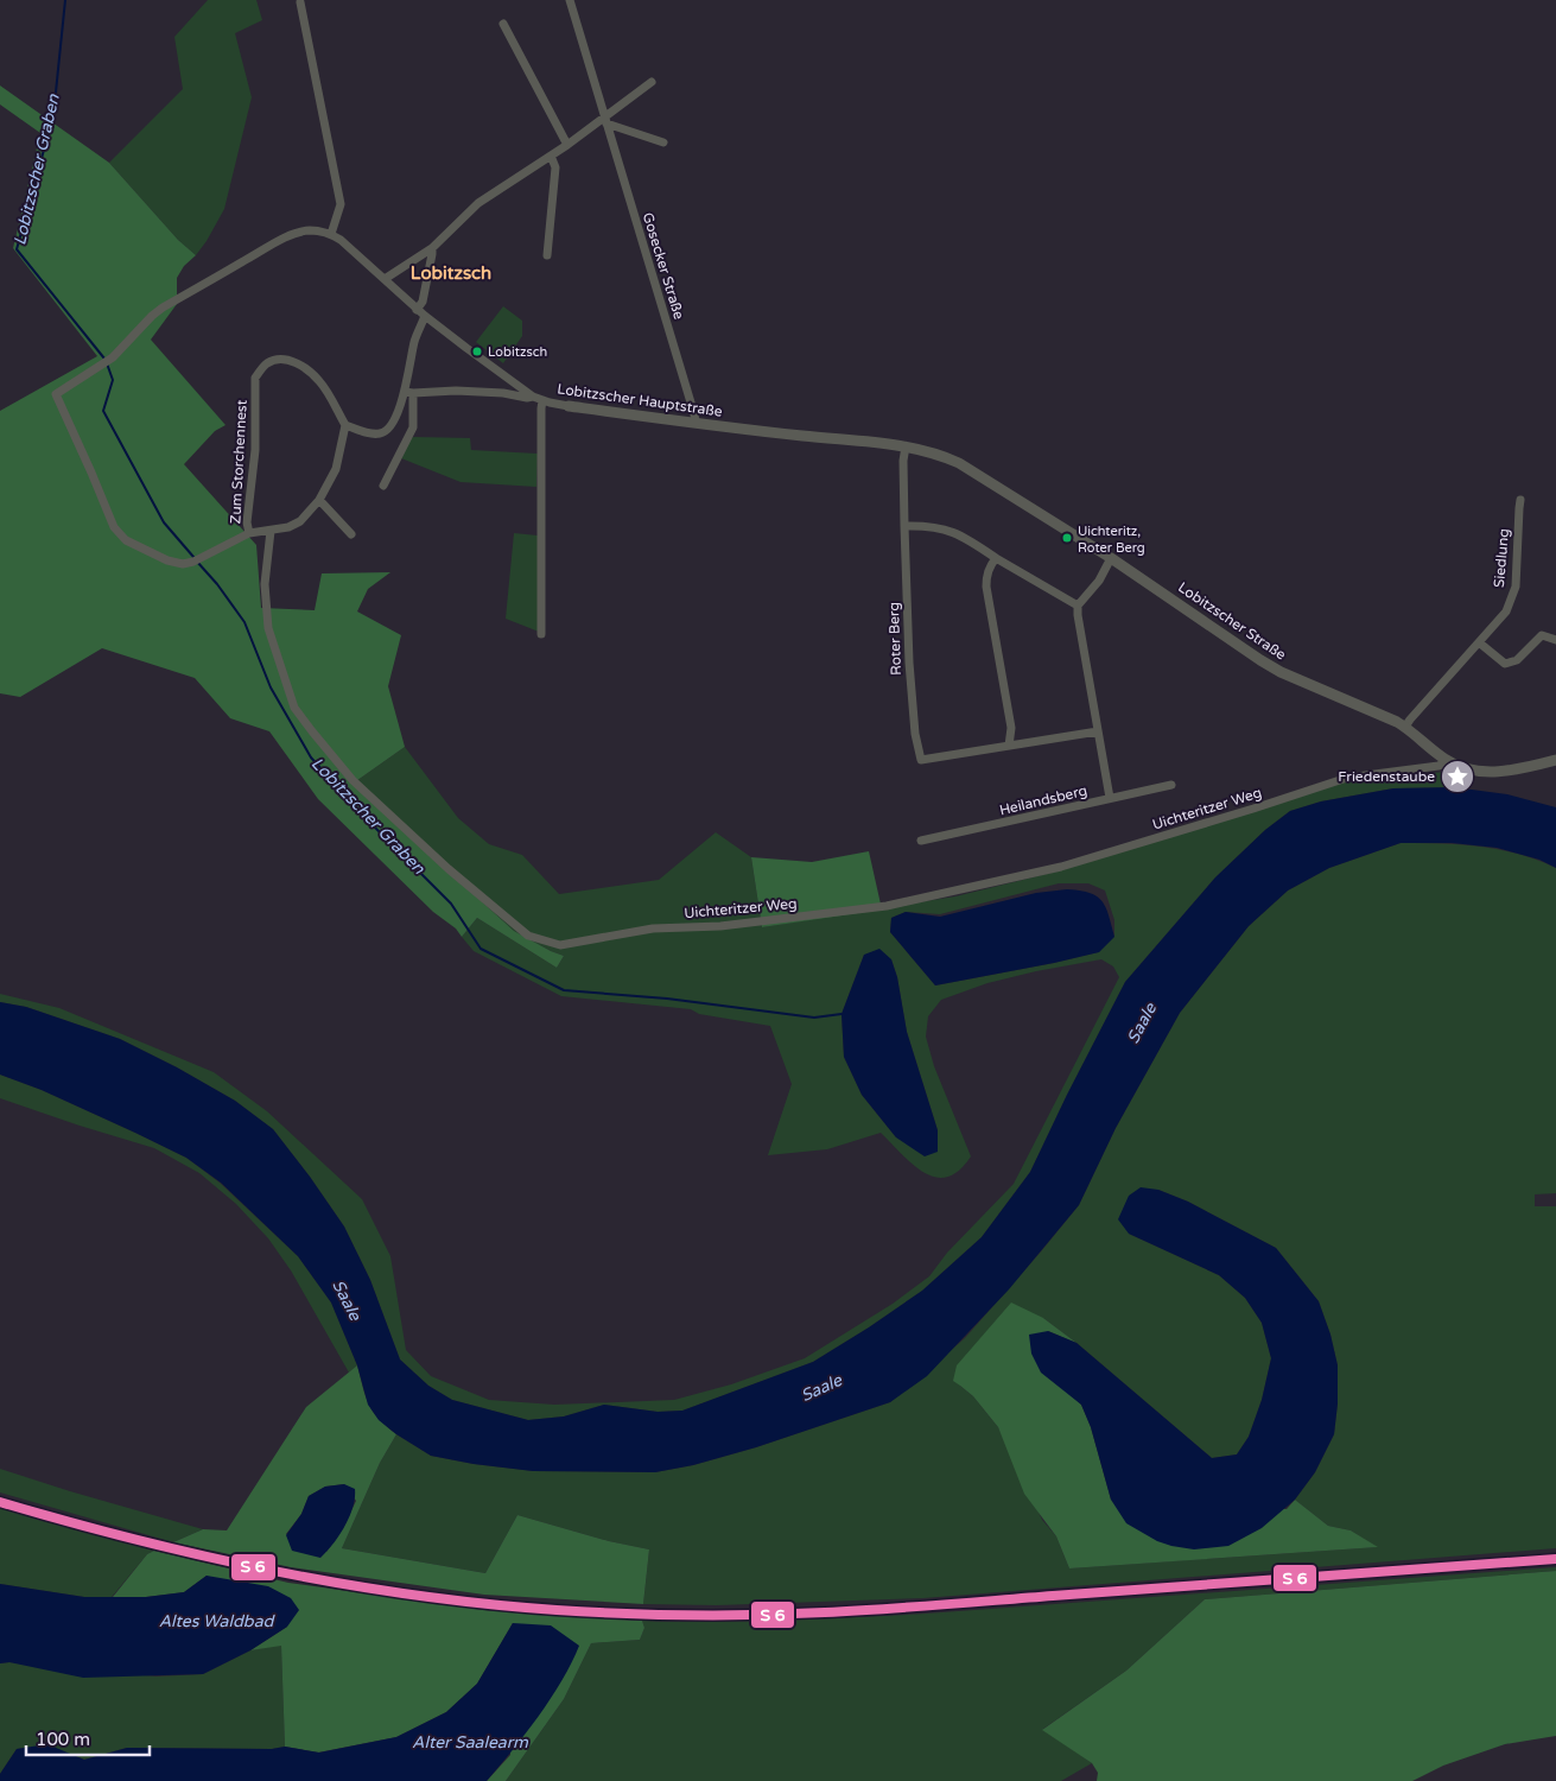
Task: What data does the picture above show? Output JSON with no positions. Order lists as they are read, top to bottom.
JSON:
{
  "streets": {
    "street": [
      "Gosecker Straße",
      "Lobitzscher Hauptstraße",
      "Zum Storchennest",
      "Siedlung",
      "Lobitzscher Straße",
      "Roter Berg",
      "Heilandsberg",
      "Uichteritzer Weg"
    ]
  },
  "crossings": [
    ["Gosecker Straße", "Lobitzscher Hauptstraße"],
    ["Lobitzscher Hauptstraße", "Lobitzscher Straße"],
    ["Zum Storchennest", "Uichteritzer Weg"],
    ["Siedlung", "Lobitzscher Straße"],
    ["Lobitzscher Straße", "Uichteritzer Weg"]
  ],
  "districts": ["Lobitzsch"],
  "water": [
    "Lobitzscher Graben",
    "Saale",
    "Altes Waldbad",
    "Alter Saalearm"
  ],
  "places": {
    "other": ["Lobitzsch", "Uichteritz, Roter Berg"],
    "place": ["Friedenstaube"]
  },
  "scale_bar": "100 m"
}
